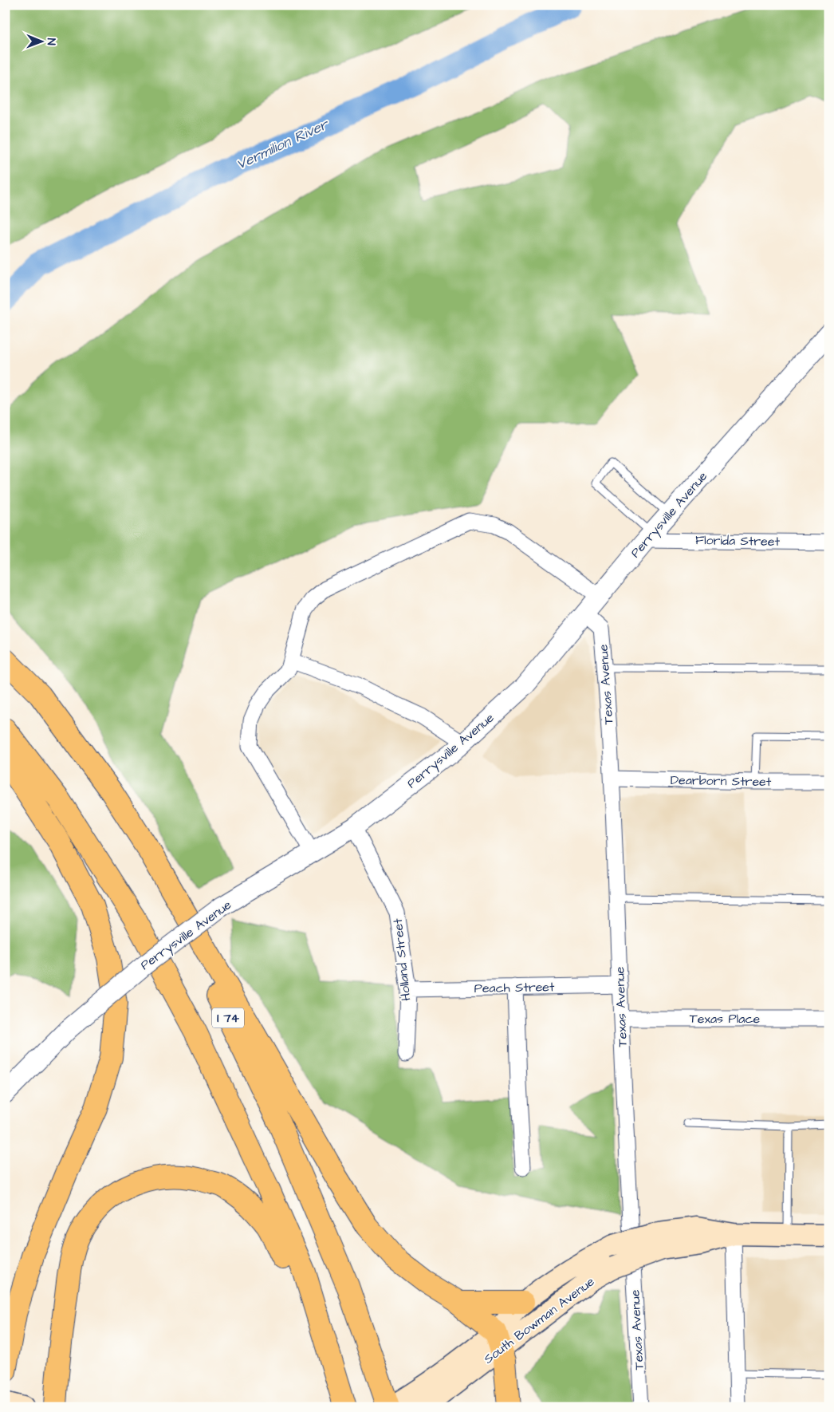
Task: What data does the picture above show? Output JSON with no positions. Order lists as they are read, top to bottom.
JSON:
{
  "streets": {
    "highway": ["I 74"],
    "main road": ["South Bowman Avenue"],
    "street": [
      "Perrysville Avenue",
      "Florida Street",
      "Texas Avenue",
      "Dearborn Street",
      "Holland Street",
      "Peach Street",
      "Texas Place"
    ]
  },
  "crossings": [
    ["Perrysville Avenue", "Florida Street"],
    ["Perrysville Avenue", "Texas Avenue"],
    ["Perrysville Avenue", "Holland Street"],
    ["Texas Avenue", "Dearborn Street"],
    ["Texas Avenue", "Peach Street"],
    ["Texas Avenue", "Texas Place"],
    ["Holland Street", "Peach Street"],
    ["I 74", "South Bowman Avenue"]
  ],
  "water": ["Vermilion River"],
  "north": "right"
}
